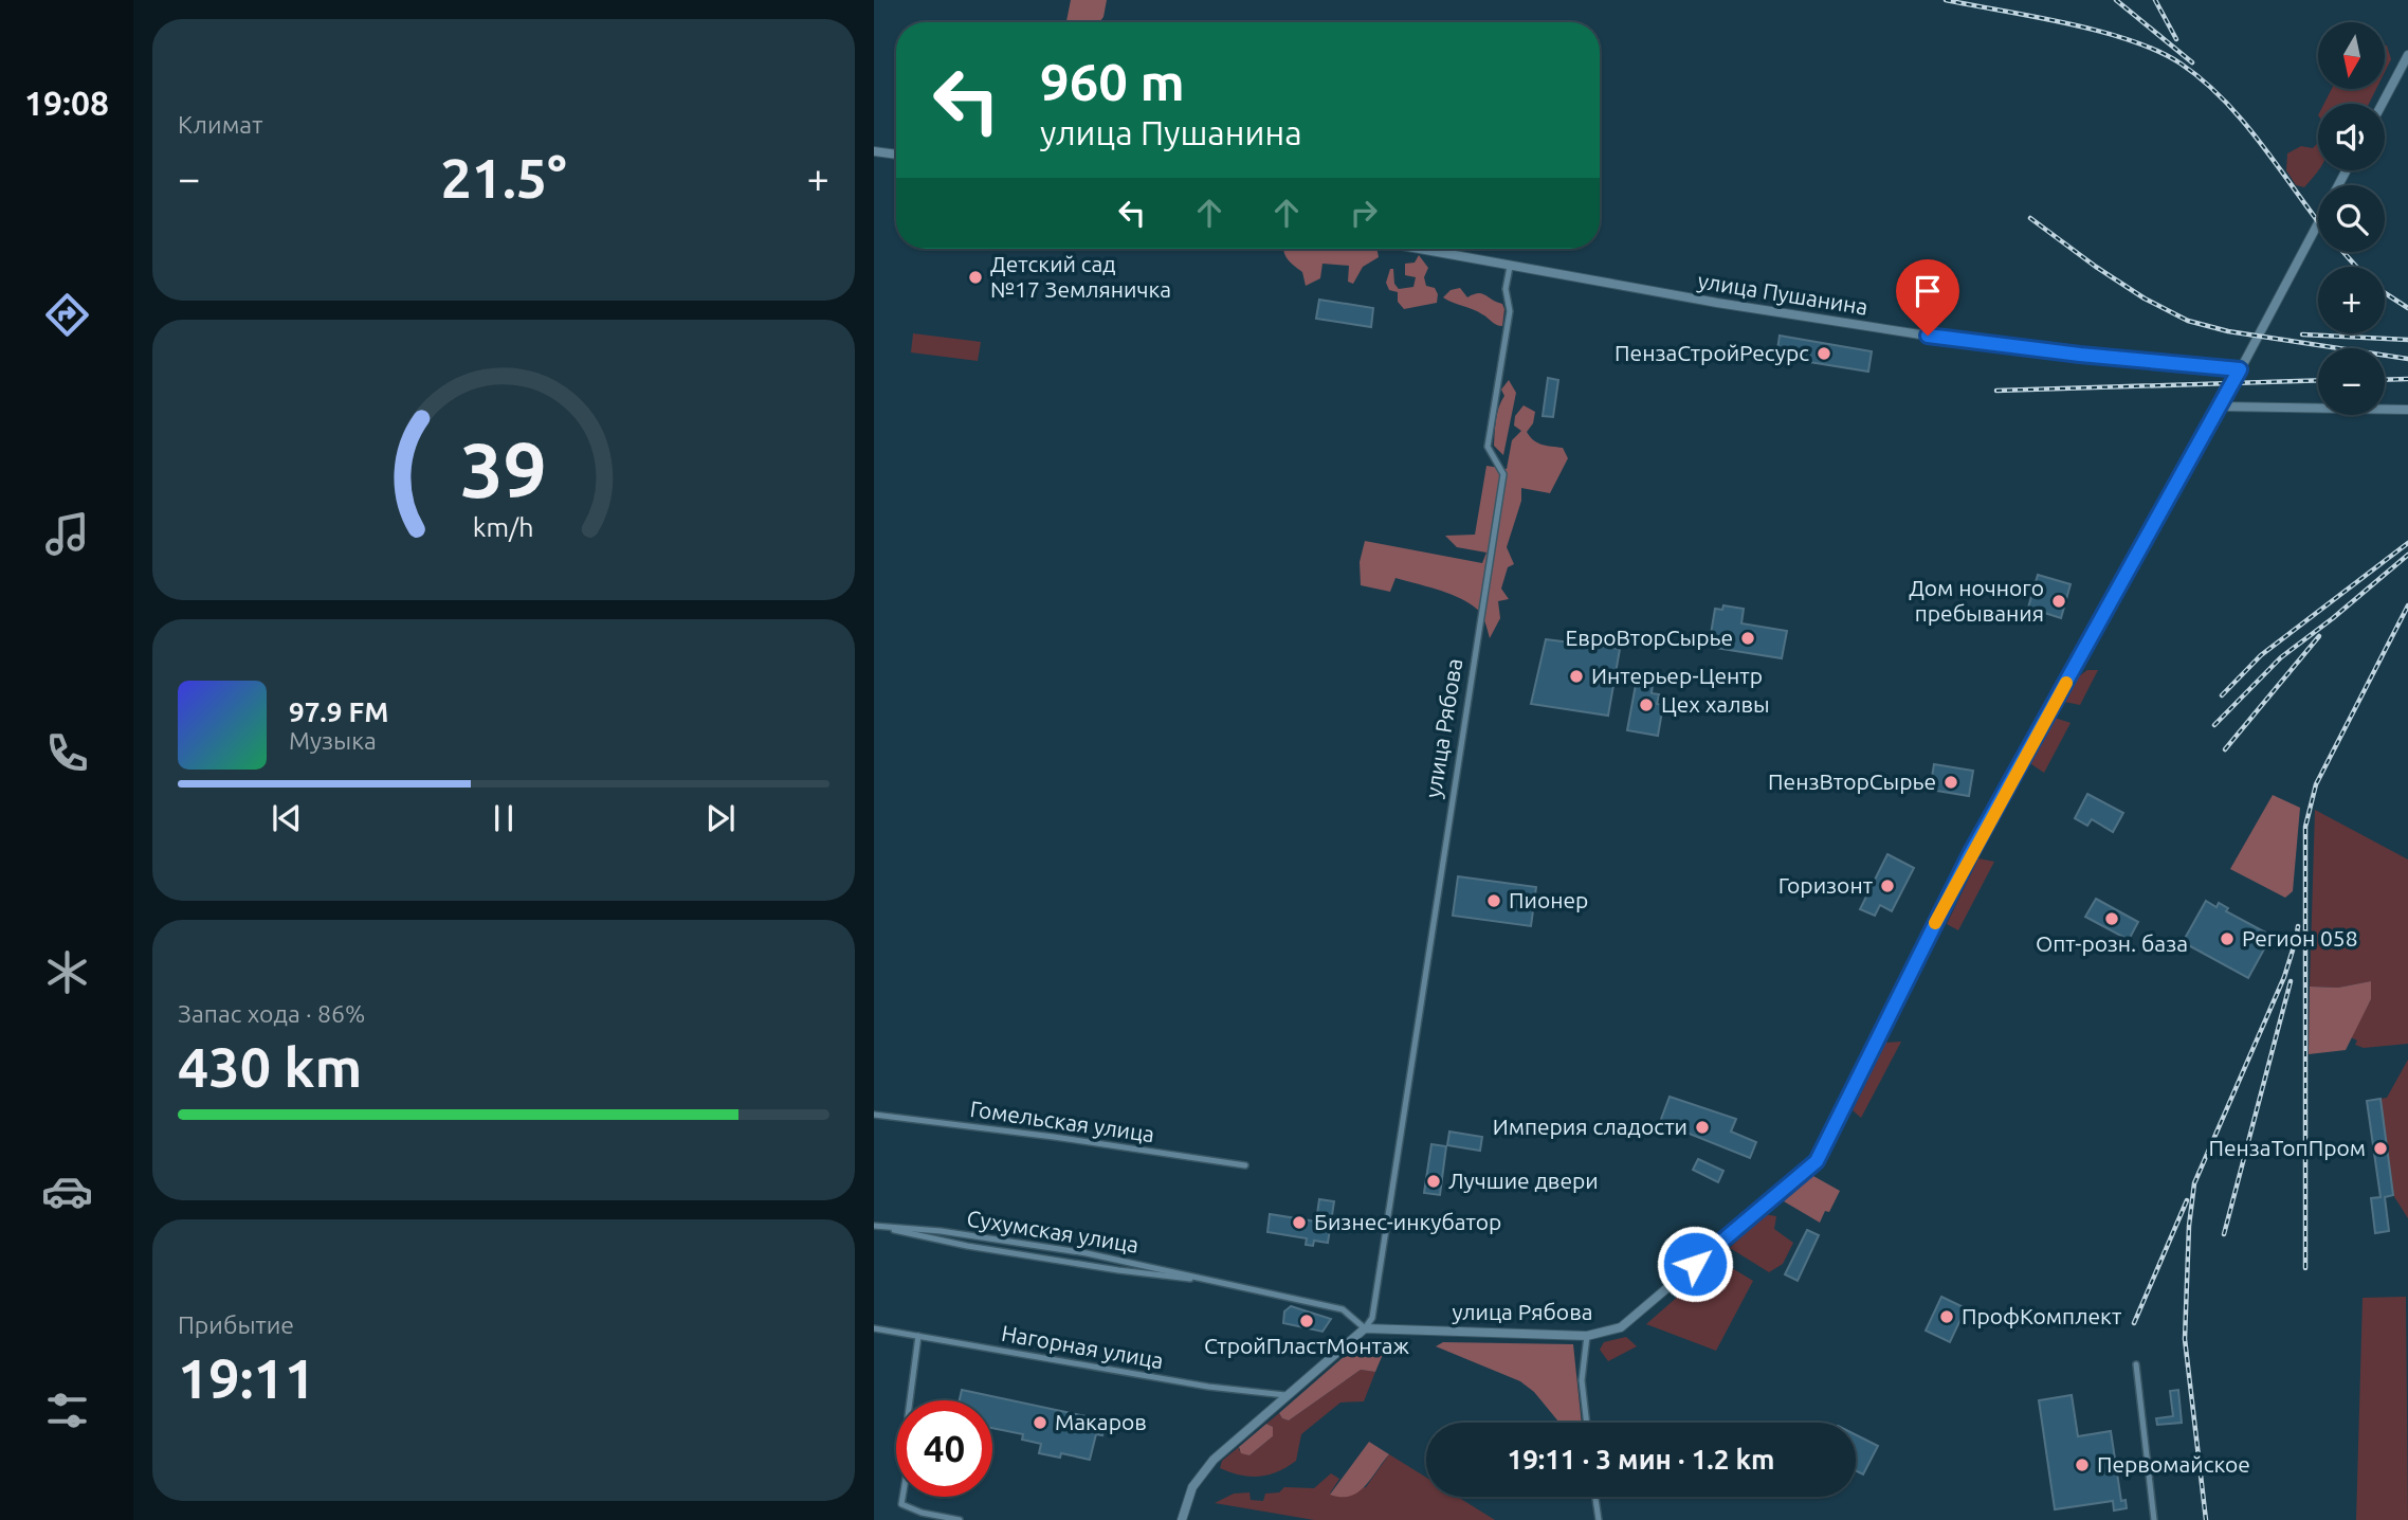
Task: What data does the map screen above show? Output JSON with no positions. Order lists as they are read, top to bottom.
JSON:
{
  "streets": {
    "street": [
      "улица Пушанина",
      "улица Рябова",
      "Гомельская улица",
      "Сухумская улица",
      "Нагорная улица"
    ]
  },
  "crossings": [
    ["улица Пушанина", "улица Рябова"],
    ["улица Рябова", "Сухумская улица"]
  ],
  "places": [
    "Детский сад №17 Земляничка",
    "ПензаСтройРесурс",
    "Дом ночного пребывания",
    "ЕвроВторСырье",
    "Интерьер-Центр",
    "Цех халвы",
    "ПензВторСырье",
    "Горизонт",
    "Пионер",
    "Опт-розн. база",
    "Регион 058",
    "Империя сладости",
    "ПензаТопПром",
    "Лучшие двери",
    "Бизнес-инкубатор",
    "ПрофКомплект",
    "СтройПластМонтаж",
    "Макаров",
    "Первомайское"
  ],
  "north": "bottom",
  "page": {
    "tabs": "19:08",
    "tile": [
      "Климат",
      ["Запас хода · 86%", "430 km"],
      ["Прибытие", "19:11"]
    ],
    "map_buttons": ["+", "−"],
    "turn": ["960 m", "улица Пушанина"],
    "heat": ["−", "21.5°", "+"],
    "song": ["97.9 FM", "Музыка"],
    "limit": "40",
    "trip": "19:11 · 3 мин · 1.2 km",
    "gauge": ["39", "km/h"]
  }
}
